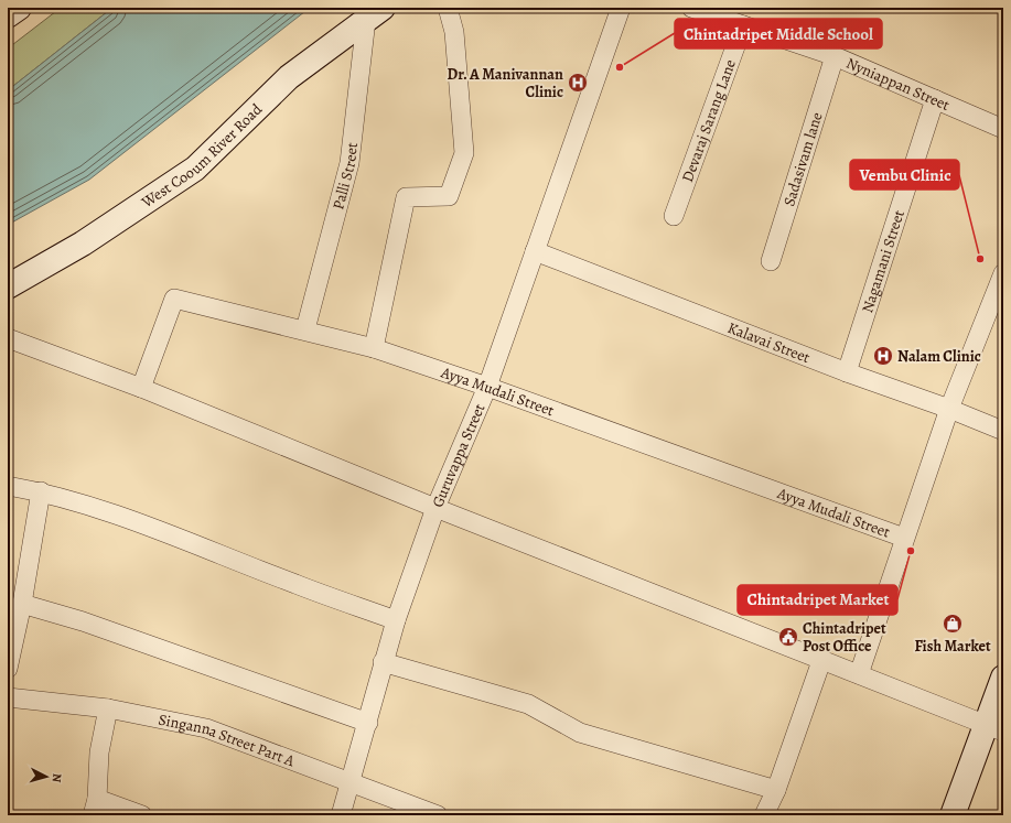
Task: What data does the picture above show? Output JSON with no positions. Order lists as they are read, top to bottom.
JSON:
{
  "streets": {
    "street": [
      "Nyniappan Street",
      "Devaraj Sarang Lane",
      "West Cooum River Road",
      "Sadasivam lane",
      "Palli Street",
      "Nagamani Street",
      "Kalavai Street",
      "Ayya Mudali Street",
      "Guruvappa Street",
      "Singanna Street Part A"
    ]
  },
  "crossings": [
    ["Nyniappan Street", "Devaraj Sarang Lane"],
    ["Nyniappan Street", "Sadasivam lane"],
    ["Nyniappan Street", "Nagamani Street"],
    ["West Cooum River Road", "Palli Street"],
    ["Palli Street", "Ayya Mudali Street"],
    ["Nagamani Street", "Kalavai Street"],
    ["Kalavai Street", "Guruvappa Street"],
    ["Ayya Mudali Street", "Guruvappa Street"],
    ["Guruvappa Street", "Singanna Street Part A"]
  ],
  "places": {
    "other": ["Chintadripet Middle School", "Vembu Clinic", "Chintadripet Market"],
    "hospital": ["Dr. A Manivannan Clinic", "Nalam Clinic"],
    "shop": ["Fish Market"],
    "public building": ["Chintadripet Post Office"]
  },
  "north": "right"
}
